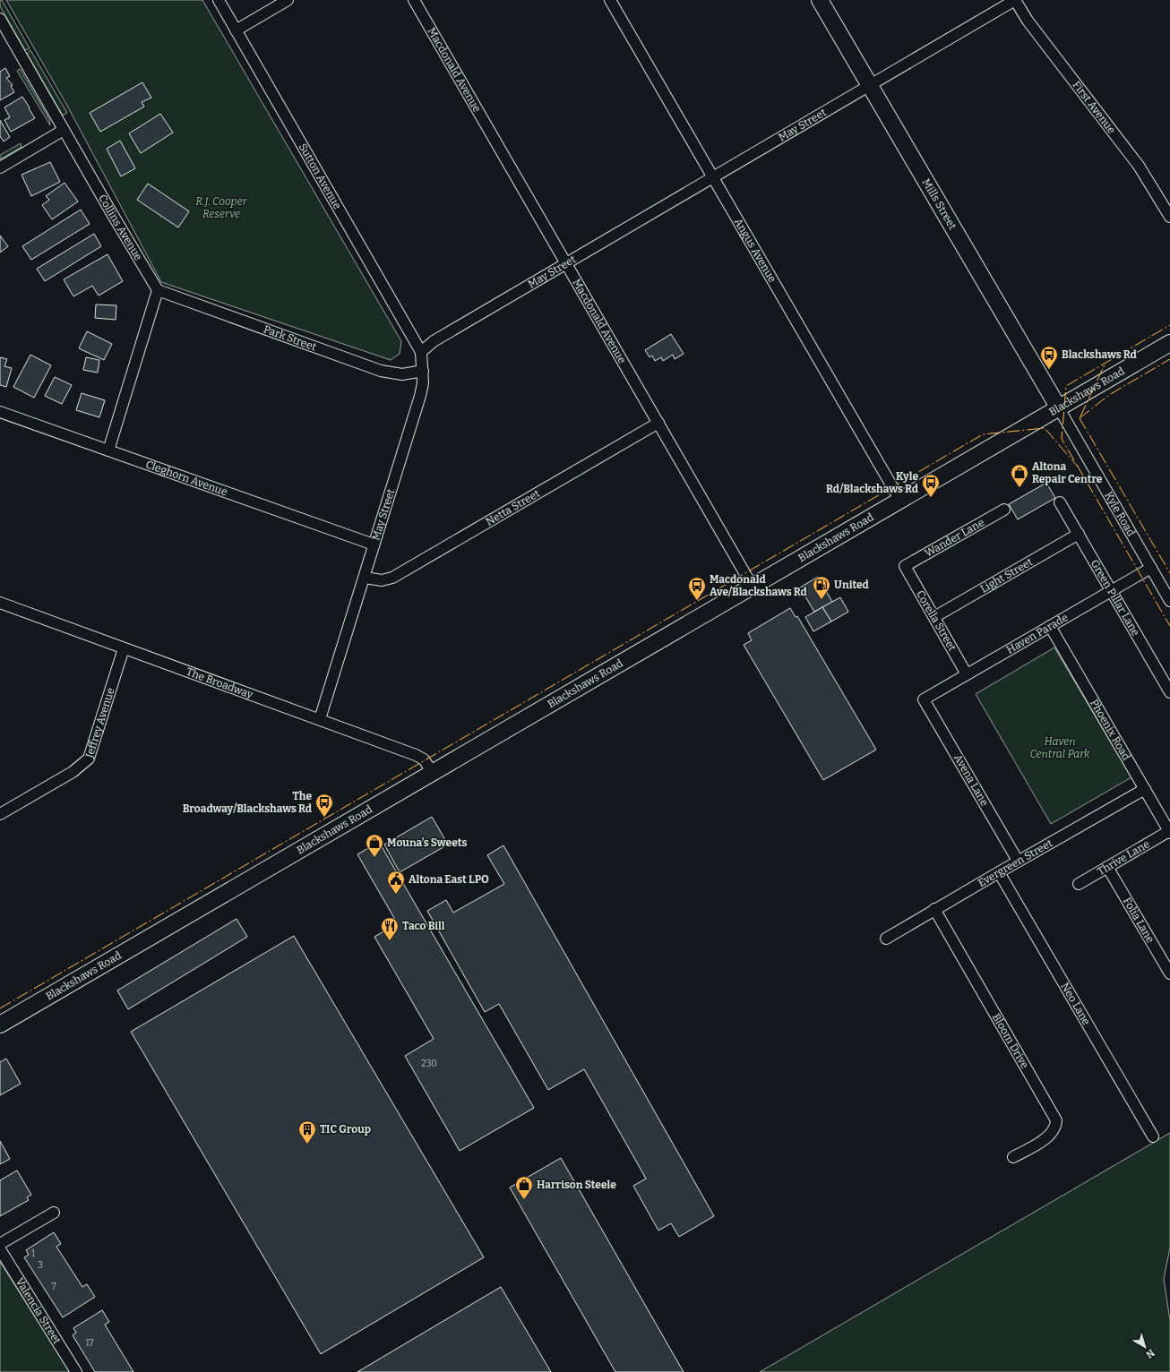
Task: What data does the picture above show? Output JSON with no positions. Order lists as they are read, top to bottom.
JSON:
{
  "streets": {
    "main road": ["Mills Street", "Blackshaws Road"],
    "street": [
      "Macdonald Avenue",
      "First Avenue",
      "May Street",
      "Sutton Avenue",
      "Collins Avenue",
      "Angus Avenue",
      "Park Street",
      "Cleghorn Avenue",
      "Netta Street",
      "Kyle Road",
      "Wander Lane",
      "Light Street",
      "Green Pillar Lane",
      "Corella Street",
      "Haven Parade",
      "The Broadway",
      "Jeffrey Avenue",
      "Phoenix Road",
      "Avena Lane",
      "Thrive Lane",
      "Evergreen Street",
      "Folia Lane",
      "Neo Lane",
      "Bloom Drive",
      "Valencia Street"
    ]
  },
  "crossings": [
    ["Macdonald Avenue", "May Street"],
    ["Macdonald Avenue", "Blackshaws Road"],
    ["Macdonald Avenue", "Netta Street"],
    ["First Avenue", "May Street"],
    ["May Street", "Sutton Avenue"],
    ["May Street", "Mills Street"],
    ["May Street", "Angus Avenue"],
    ["May Street", "Park Street"],
    ["May Street", "Cleghorn Avenue"],
    ["May Street", "Netta Street"],
    ["May Street", "The Broadway"],
    ["Mills Street", "Blackshaws Road"],
    ["Mills Street", "Kyle Road"],
    ["Collins Avenue", "Park Street"],
    ["Angus Avenue", "Blackshaws Road"],
    ["Blackshaws Road", "Kyle Road"],
    ["Blackshaws Road", "The Broadway"],
    ["Kyle Road", "Haven Parade"],
    ["Wander Lane", "Corella Street"],
    ["Light Street", "Green Pillar Lane"],
    ["Light Street", "Corella Street"],
    ["Green Pillar Lane", "Haven Parade"],
    ["Corella Street", "Haven Parade"],
    ["Haven Parade", "Phoenix Road"],
    ["Haven Parade", "Avena Lane"],
    ["The Broadway", "Jeffrey Avenue"],
    ["Phoenix Road", "Thrive Lane"],
    ["Phoenix Road", "Evergreen Street"],
    ["Avena Lane", "Evergreen Street"],
    ["Thrive Lane", "Folia Lane"],
    ["Evergreen Street", "Neo Lane"],
    ["Evergreen Street", "Bloom Drive"]
  ],
  "parks": ["R.J. Cooper Reserve", "Haven Central Park"],
  "places": {
    "bus stop": [
      "Blackshaws Rd",
      "Kyle Rd/Blackshaws Rd",
      "Macdonald Ave/Blackshaws Rd",
      "The Broadway/Blackshaws Rd"
    ],
    "shop": ["Altona Repair Centre", "Mouna’s Sweets", "Harrison Steele"],
    "fuel station": ["United"],
    "public building": ["Altona East LPO"],
    "restaurant": ["Taco Bill"],
    "building": ["TIC Group"]
  },
  "house_numbers": [
    "230",
    "1",
    "3",
    "7",
    "17"
  ],
  "north": "bottom right"
}
